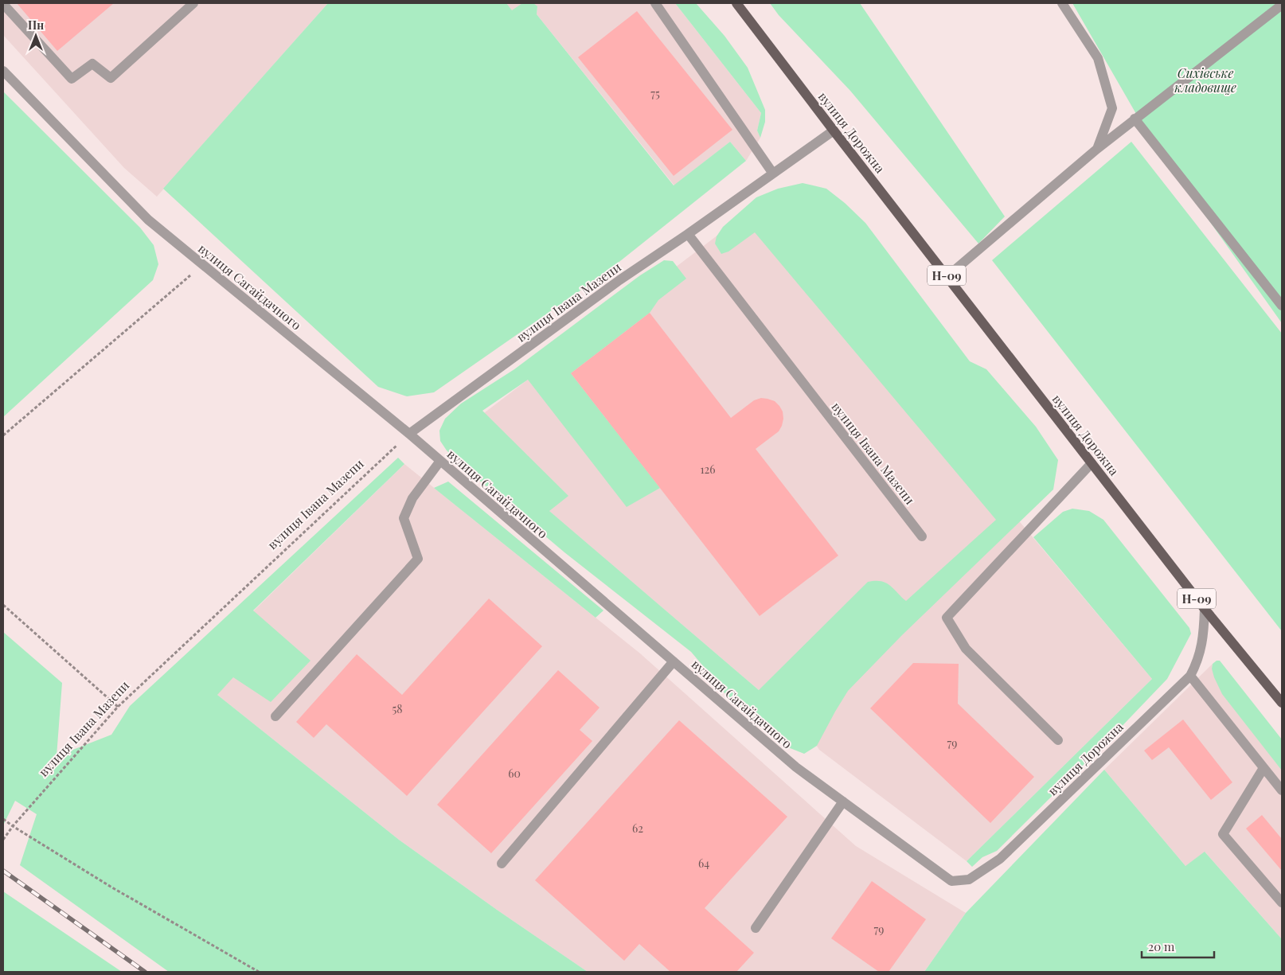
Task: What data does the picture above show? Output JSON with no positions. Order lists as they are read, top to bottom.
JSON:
{
  "streets": {
    "main road": ["вулиця Дорожна", "Н-09"],
    "street": ["вулиця Сагайдачного", "вулиця Івана Мазепи"]
  },
  "crossings": [
    ["вулиця Дорожна", "вулиця Сагайдачного"],
    ["вулиця Дорожна", "вулиця Івана Мазепи"],
    ["вулиця Сагайдачного", "вулиця Івана Мазепи"]
  ],
  "parks": ["Сихівське кладовище"],
  "house_numbers": [
    "75",
    "126",
    "58",
    "79",
    "60",
    "62",
    "64",
    "79"
  ],
  "scale_bar": "20 m",
  "north": "top"
}
